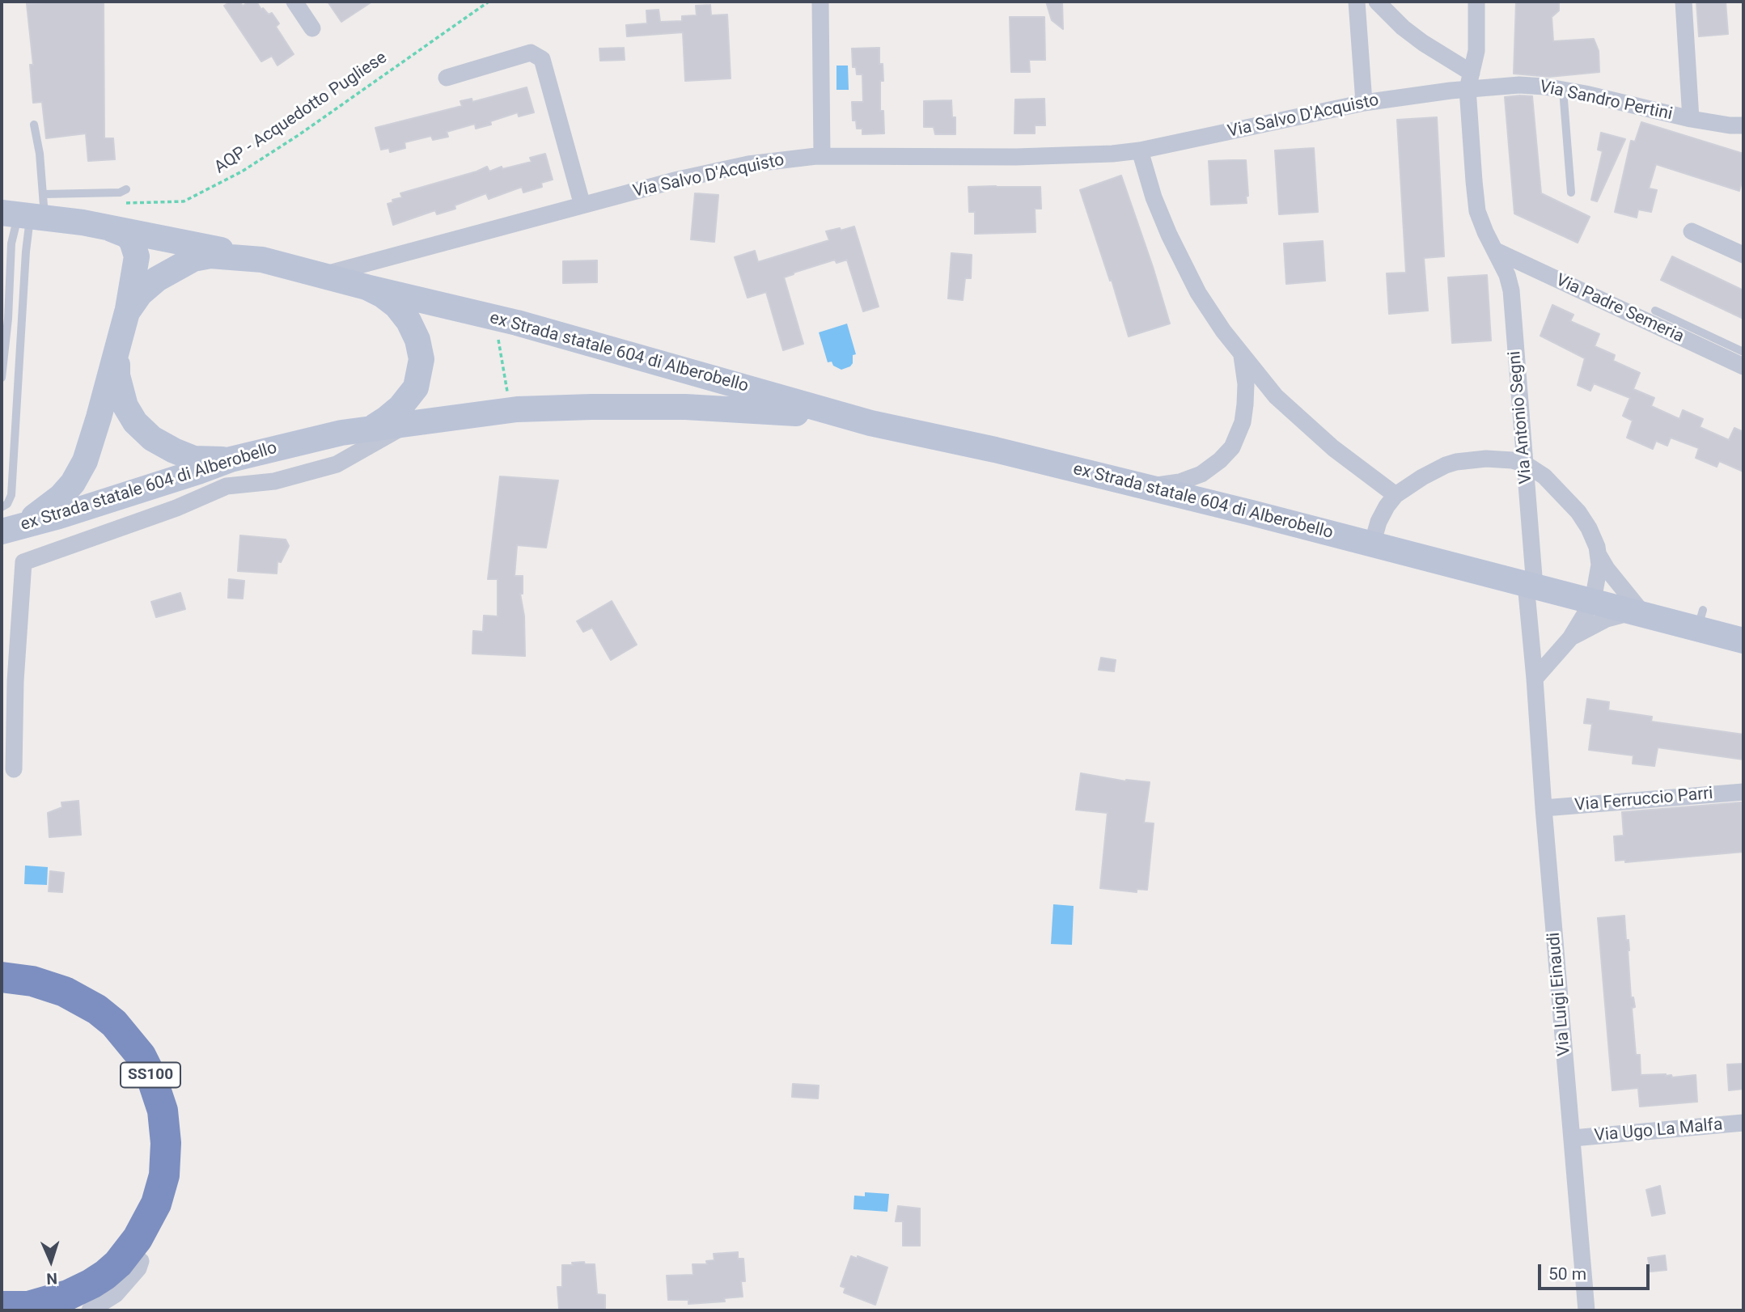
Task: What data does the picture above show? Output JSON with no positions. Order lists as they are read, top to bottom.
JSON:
{
  "streets": {
    "highway": ["SS100"],
    "main road": ["ex Strada statale 604 di Alberobello"],
    "street": [
      "Via Sandro Pertini",
      "Via Salvo D'Acquisto",
      "Via Padre Semeria",
      "Via Antonio Segni",
      "Via Ferruccio Parri",
      "Via Luigi Einaudi",
      "Via Ugo La Malfa"
    ],
    "path": ["AQP - Acquedotto Pugliese"]
  },
  "crossings": [
    ["Via Sandro Pertini", "Via Salvo D'Acquisto"],
    ["Via Sandro Pertini", "Via Antonio Segni"],
    ["Via Salvo D'Acquisto", "ex Strada statale 604 di Alberobello"],
    ["Via Salvo D'Acquisto", "Via Antonio Segni"],
    ["Via Padre Semeria", "Via Antonio Segni"],
    ["ex Strada statale 604 di Alberobello", "Via Antonio Segni"],
    ["ex Strada statale 604 di Alberobello", "Via Luigi Einaudi"],
    ["Via Antonio Segni", "Via Luigi Einaudi"],
    ["Via Ferruccio Parri", "Via Luigi Einaudi"],
    ["Via Luigi Einaudi", "Via Ugo La Malfa"]
  ],
  "scale_bar": "50 m",
  "north": "bottom"
}
